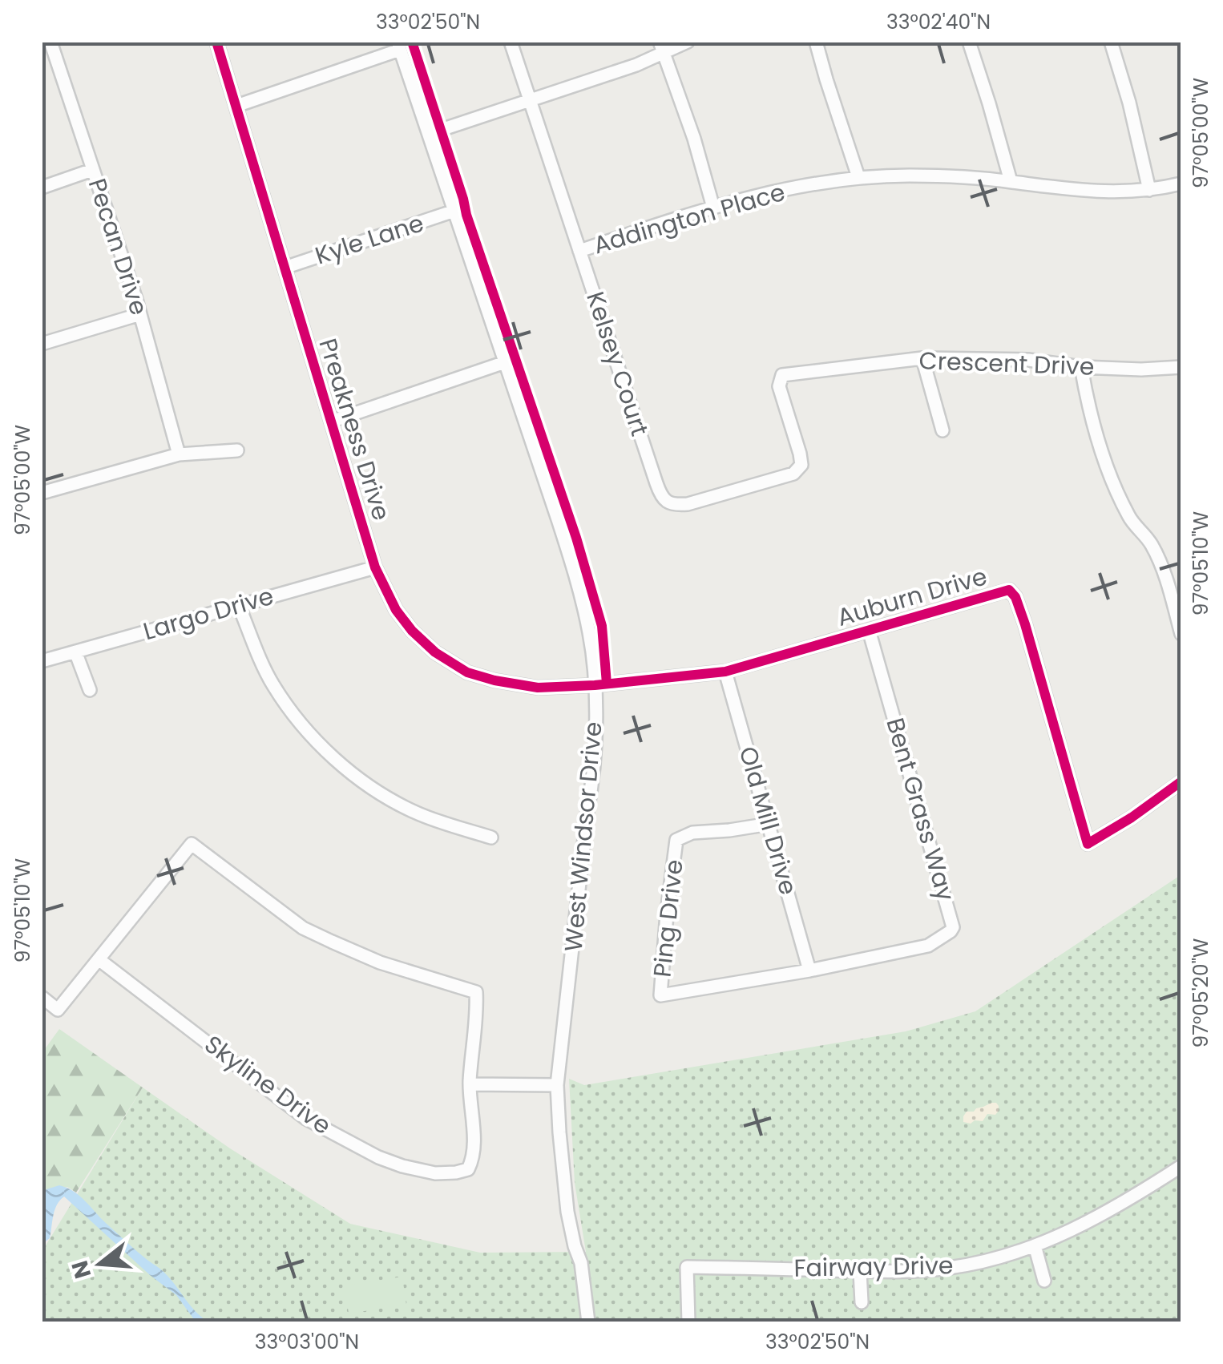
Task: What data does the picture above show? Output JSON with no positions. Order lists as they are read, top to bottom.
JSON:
{
  "streets": {
    "street": [
      "Addington Place",
      "Kyle Lane",
      "Pecan Drive",
      "Kelsey Court",
      "Crescent Drive",
      "Preakness Drive",
      "Auburn Drive",
      "Largo Drive",
      "Bent Grass Way",
      "Old Mill Drive",
      "West Windsor Drive",
      "Ping Drive",
      "Skyline Drive",
      "Fairway Drive"
    ]
  },
  "crossings": [
    ["Addington Place", "Kelsey Court"],
    ["Kyle Lane", "Preakness Drive"],
    ["Kyle Lane", "West Windsor Drive"],
    ["Kelsey Court", "Crescent Drive"],
    ["Preakness Drive", "Auburn Drive"],
    ["Preakness Drive", "Largo Drive"],
    ["Preakness Drive", "West Windsor Drive"],
    ["Auburn Drive", "Bent Grass Way"],
    ["Auburn Drive", "Old Mill Drive"],
    ["Auburn Drive", "West Windsor Drive"],
    ["Bent Grass Way", "Old Mill Drive"],
    ["Bent Grass Way", "Ping Drive"],
    ["Old Mill Drive", "Ping Drive"]
  ],
  "north": "left",
  "coordinates": [
    "33°02'50\"N",
    "33°02'40\"N",
    "97°05'00\"W",
    "97°05'10\"W",
    "97°05'20\"W",
    "33°03'00\"N"
  ]
}
